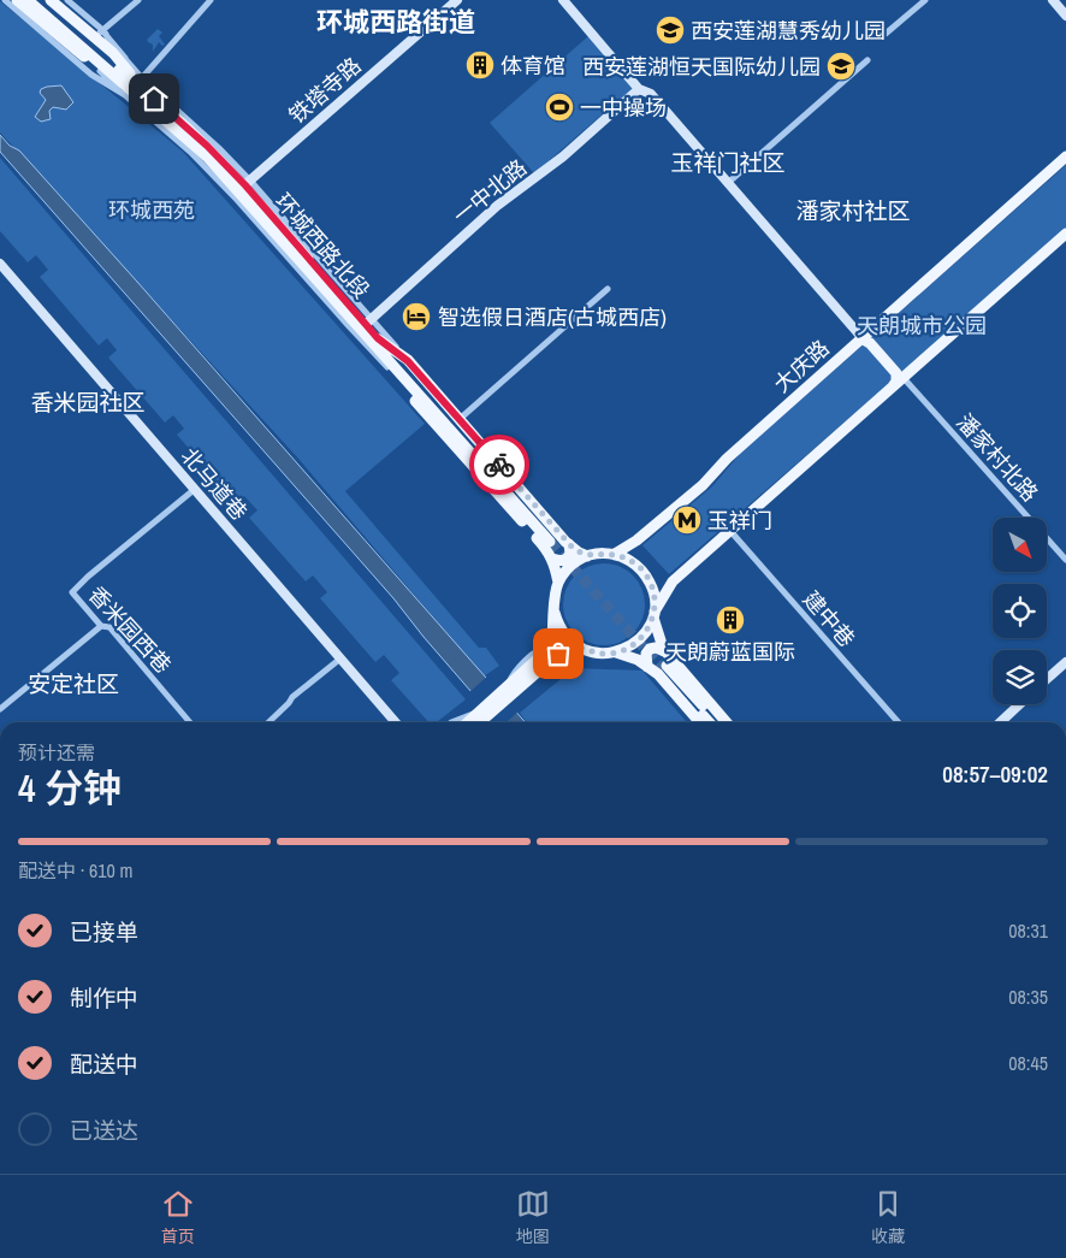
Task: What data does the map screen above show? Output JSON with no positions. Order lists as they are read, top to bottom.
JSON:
{
  "streets": {
    "main road": ["环城西路北段", "大庆路"],
    "street": [
      "铁塔寺路",
      "一中北路",
      "潘家村北路",
      "北马道巷",
      "建中巷",
      "香米园西巷"
    ]
  },
  "crossings": [
    ["铁塔寺路", "环城西路北段"],
    ["一中北路", "环城西路北段"],
    ["北马道巷", "香米园西巷"]
  ],
  "districts": [
    "环城西路街道",
    "玉祥门社区",
    "潘家村社区",
    "香米园社区",
    "安定社区"
  ],
  "parks": ["环城西苑", "天朗城市公园"],
  "places": {
    "school or university": ["西安莲湖慧秀幼儿园", "西安莲湖恒天国际幼儿园"],
    "building": ["体育馆", "天朗蔚蓝国际"],
    "sports": ["一中操场"],
    "hotel": ["智选假日酒店(古城西店)"],
    "metro station": ["玉祥门"]
  },
  "north": "bottom right",
  "page": {
    "heading": ["4 分钟", "预计还需", "08:57–09:02"],
    "bar": "配送中 · 610 m",
    "list": [
      ["已接单", "08:31"],
      ["制作中", "08:35"],
      ["配送中", "08:45"],
      "已送达"
    ],
    "tabs": ["首页", "地图", "收藏"]
  }
}
